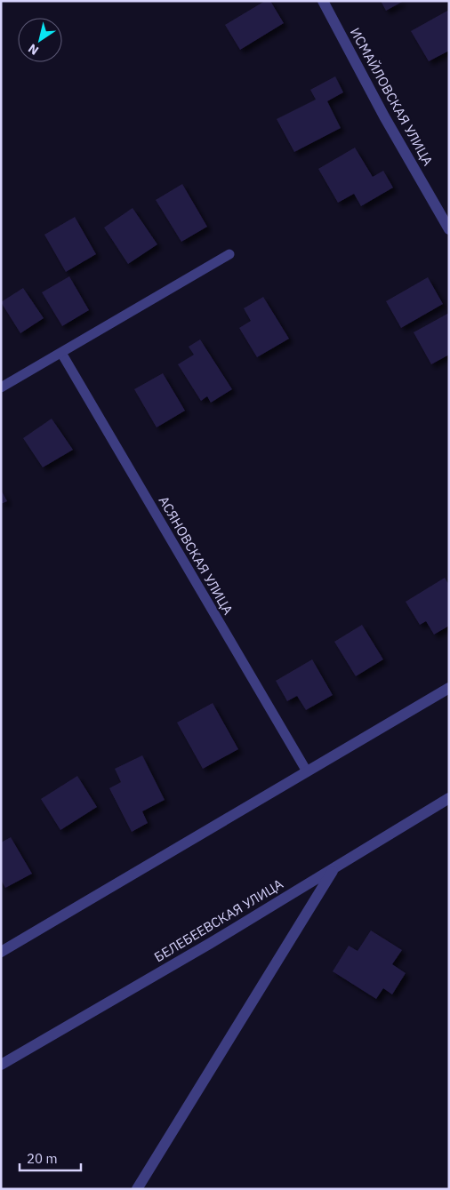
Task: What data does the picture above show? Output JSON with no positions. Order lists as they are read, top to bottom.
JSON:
{
  "streets": {
    "street": ["ИСМАЙЛОВСКАЯ УЛИЦА", "БЕЛЕБЕЕВСКАЯ УЛИЦА"],
    "lane": ["АСЯНОВСКАЯ УЛИЦА"]
  },
  "scale_bar": "20 m",
  "north": "bottom left"
}
